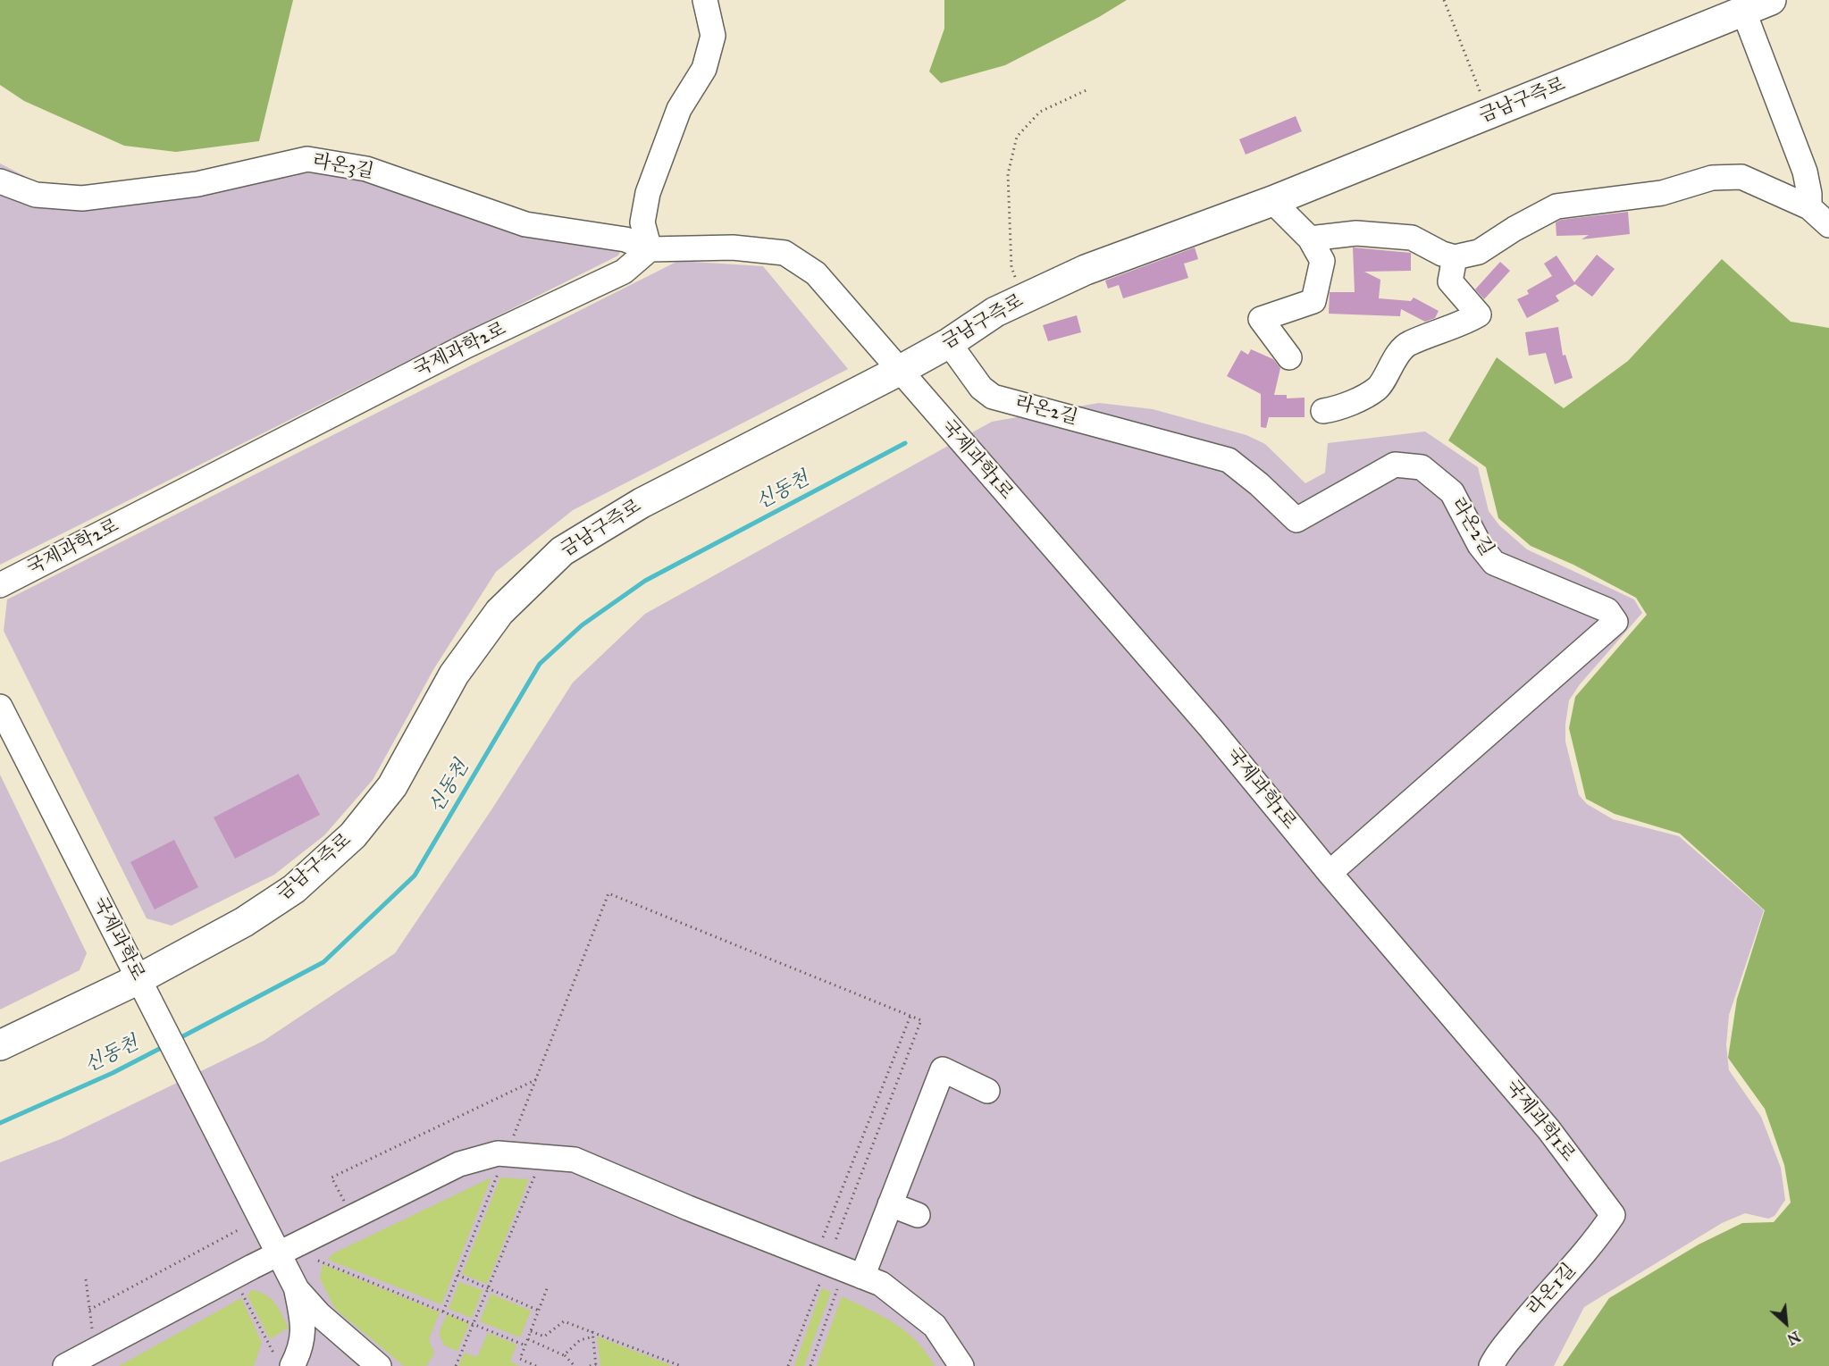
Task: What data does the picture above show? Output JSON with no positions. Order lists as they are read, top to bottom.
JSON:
{
  "streets": {
    "main road": ["금남구즉로"],
    "street": [
      "라온3길",
      "국제과학2로",
      "라온2길",
      "국제과학1로",
      "국제과학로",
      "라온1길"
    ]
  },
  "crossings": [
    ["금남구즉로", "라온2길"],
    ["금남구즉로", "국제과학1로"],
    ["금남구즉로", "국제과학로"],
    ["라온3길", "국제과학2로"],
    ["라온2길", "국제과학1로"],
    ["국제과학1로", "라온1길"]
  ],
  "water": ["신동천"],
  "north": "bottom right"
}
